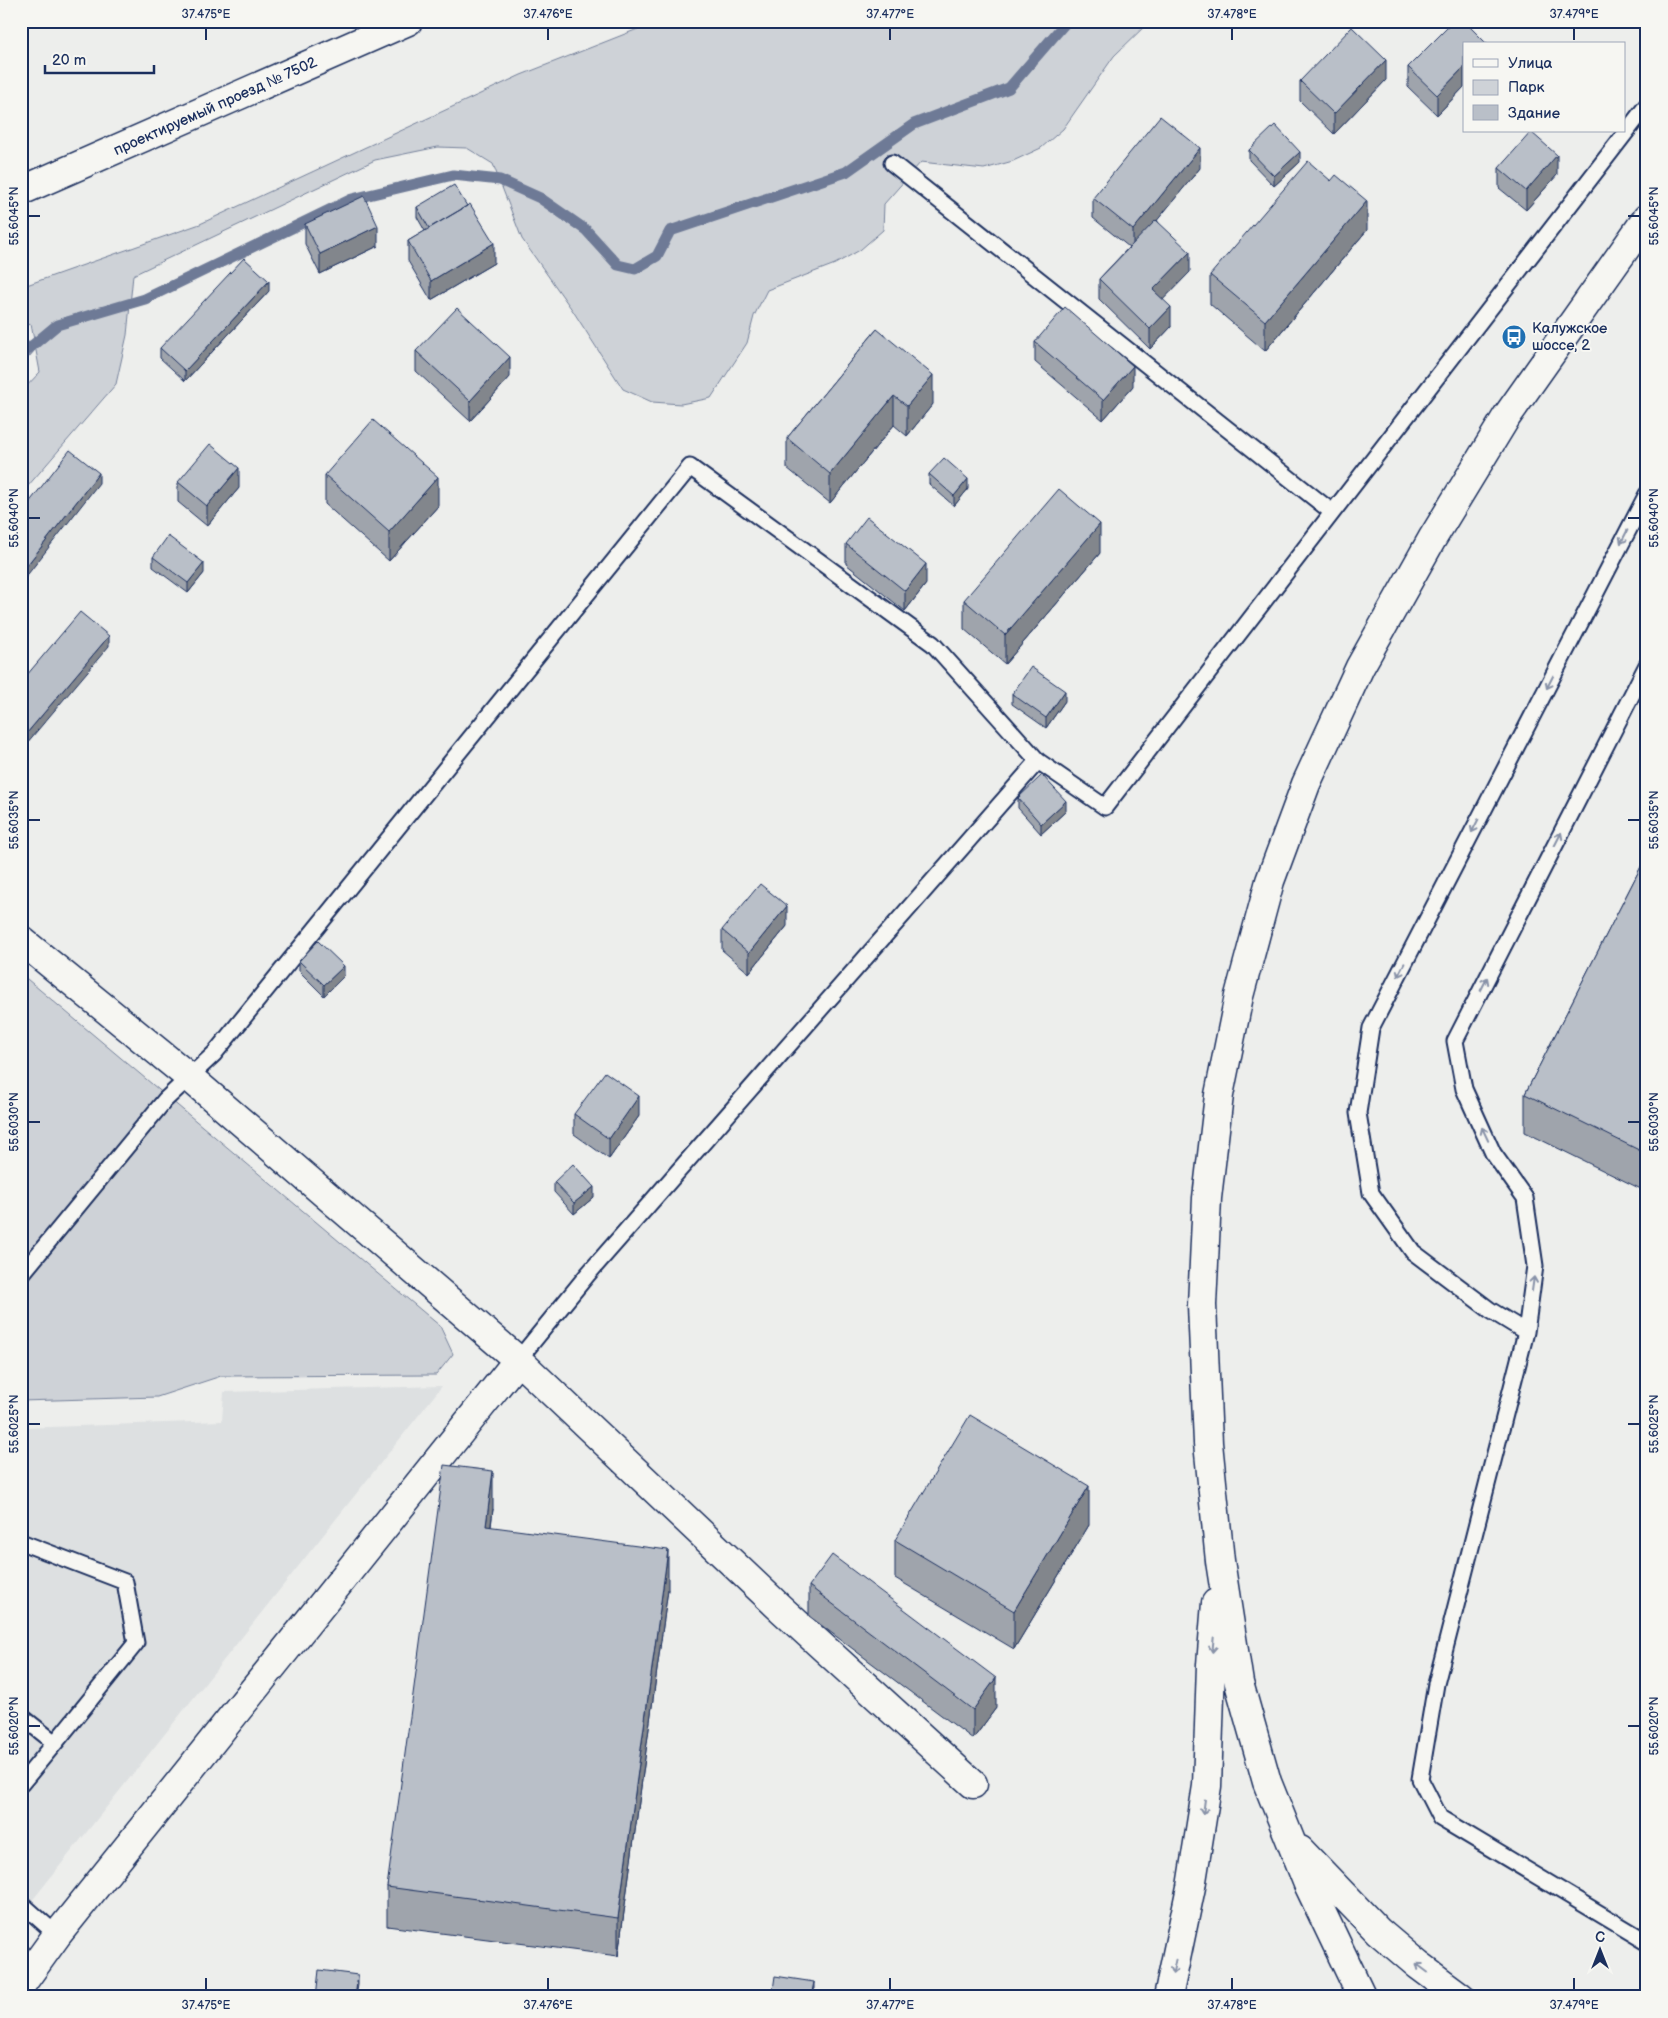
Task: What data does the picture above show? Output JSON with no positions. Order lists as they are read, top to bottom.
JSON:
{
  "streets": {
    "street": ["проектируемый проезд № 7502"]
  },
  "places": {
    "bus stop": ["Калужское шоссе, 2"]
  },
  "legend": ["Улица", "Парк", "Здание"],
  "scale_bar": "20 m",
  "north": "top",
  "coordinates": [
    "37.475°E",
    "37.476°E",
    "37.477°E",
    "37.478°E",
    "37.479°E",
    "55.6045°N",
    "55.6040°N",
    "55.6035°N",
    "55.6030°N",
    "55.6025°N",
    "55.6020°N"
  ]
}
